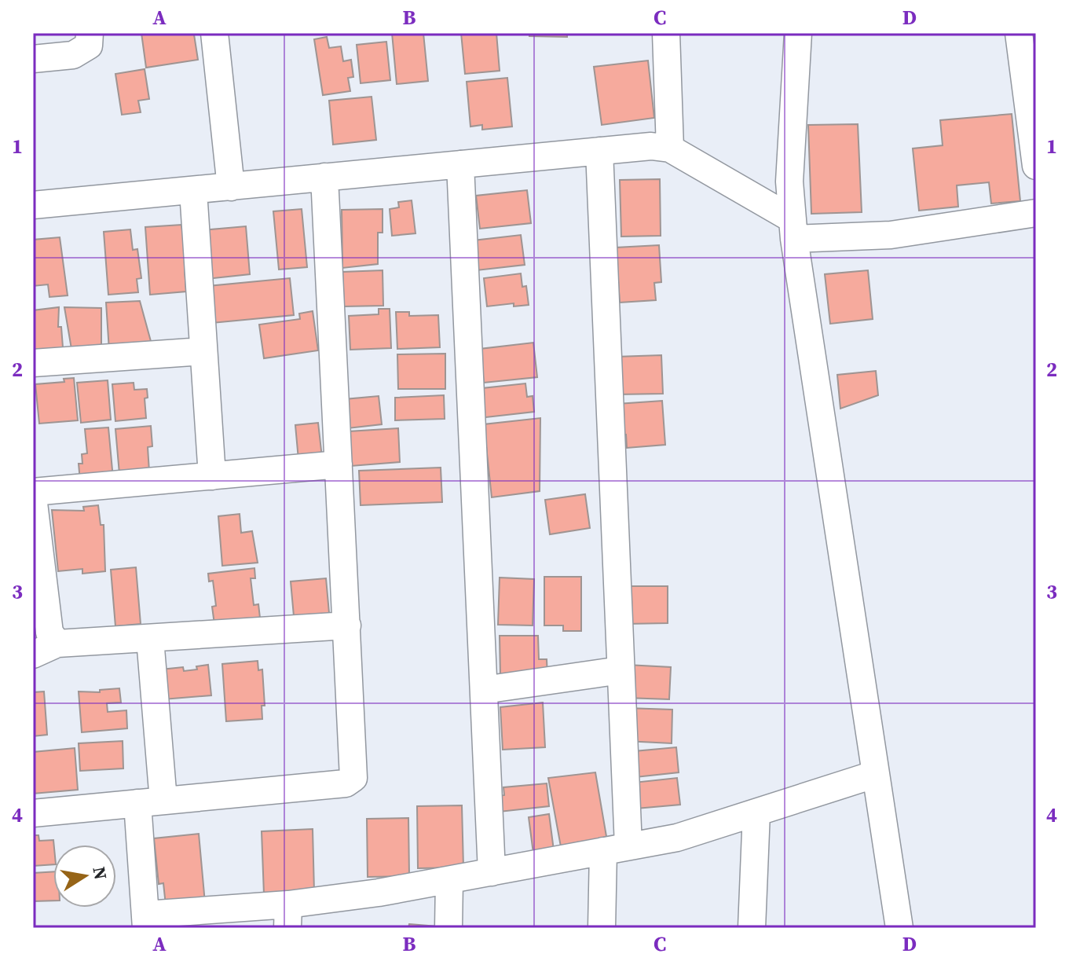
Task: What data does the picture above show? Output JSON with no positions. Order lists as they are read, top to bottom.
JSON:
{
  "north": "right",
  "grid": {
    "columns": [
      "A",
      "B",
      "C",
      "D"
    ],
    "rows": [
      "1",
      "2",
      "3",
      "4"
    ]
  }
}
